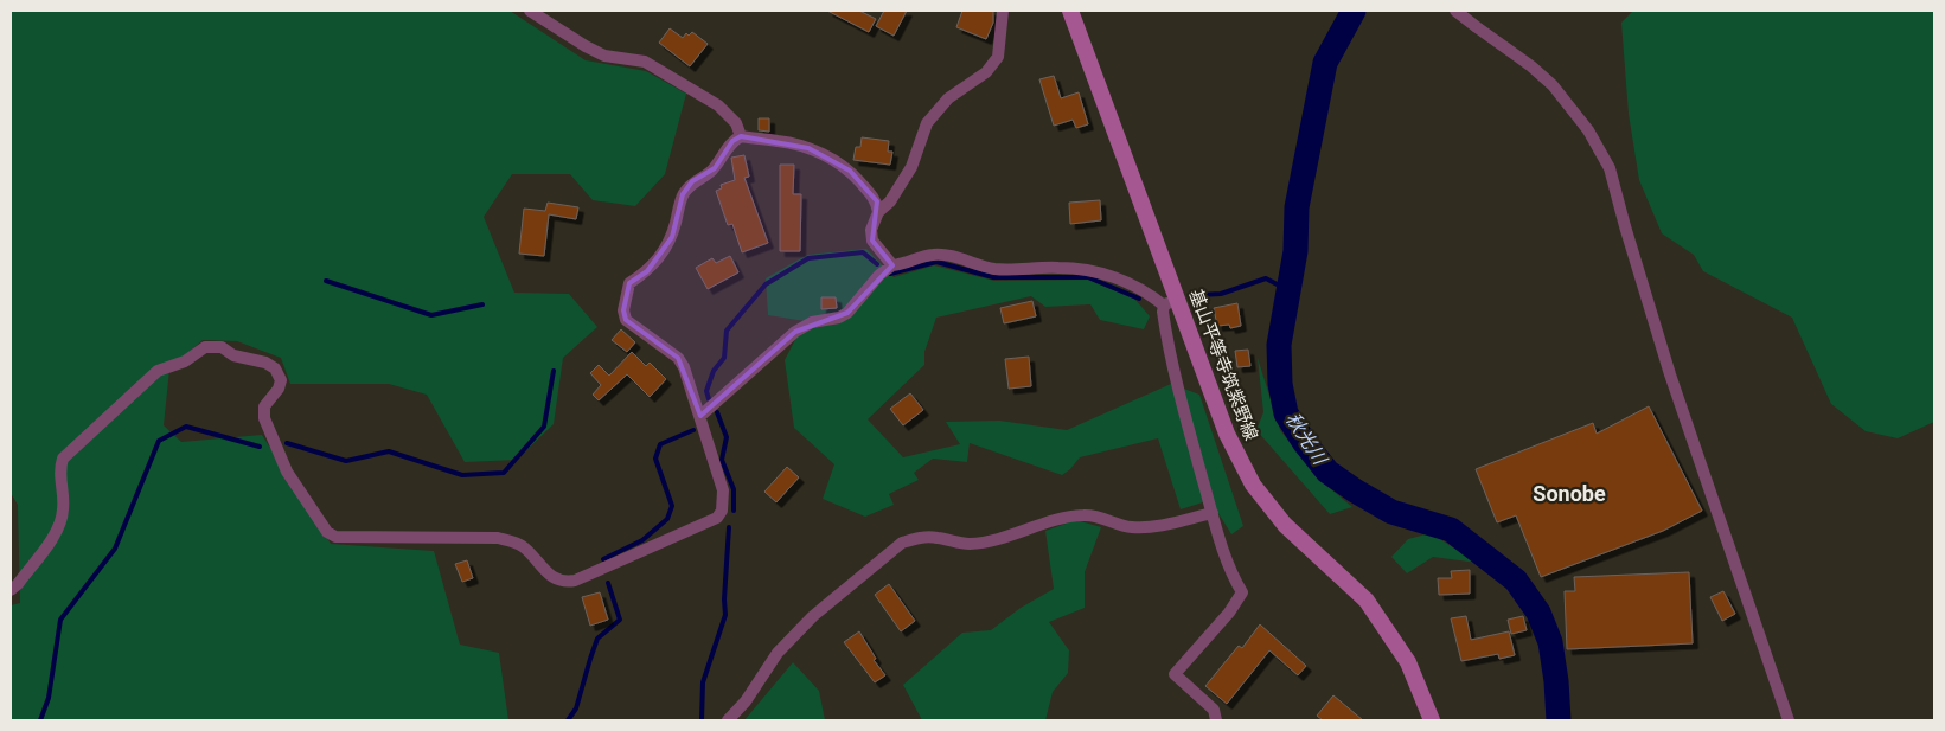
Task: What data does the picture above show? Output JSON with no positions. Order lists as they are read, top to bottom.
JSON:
{
  "streets": {
    "main road": ["基山平等寺筑紫野線"]
  },
  "districts": ["Sonobe"],
  "water": ["秋光川"]
}
